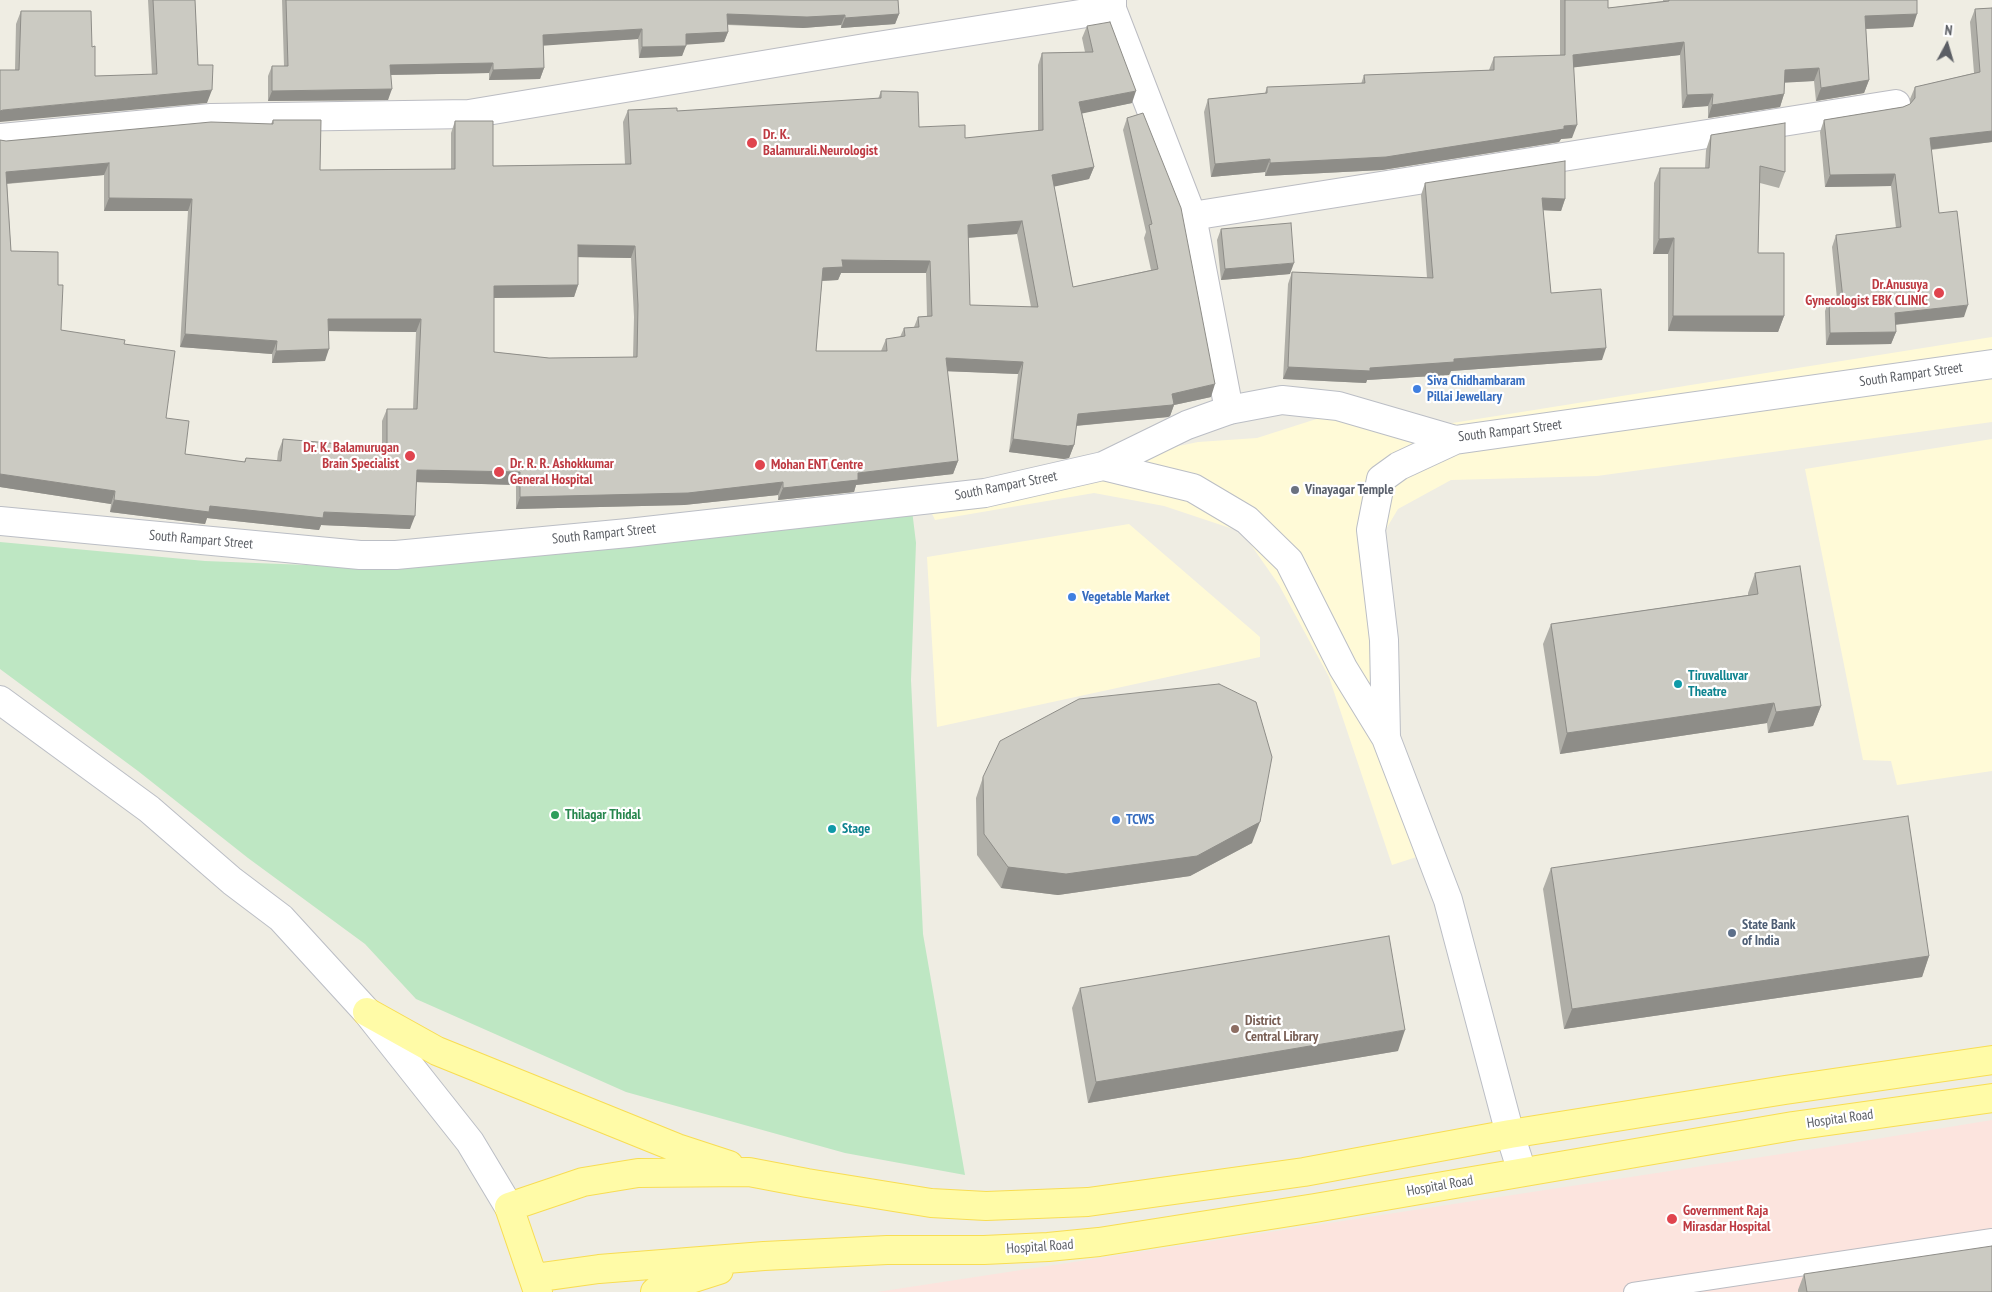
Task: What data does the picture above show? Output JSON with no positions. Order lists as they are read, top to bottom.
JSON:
{
  "streets": {
    "main road": ["Hospital Road"],
    "street": ["South Rampart Street"]
  },
  "places": [
    "Dr. K. Balamurali.Neurologist",
    "Dr.Anusuya Gynecologist EBK CLINIC",
    "Siva Chidhambaram Pillai Jewellary",
    "Dr. K. Balamurugan Brain Specialist",
    "Mohan ENT Centre",
    "Dr. R. R. Ashokkumar General Hospital",
    "Vinayagar Temple",
    "Vegetable Market",
    "Tiruvalluvar Theatre",
    "Thilagar Thidal",
    "TCWS",
    "Stage",
    "State Bank of India",
    "District Central Library",
    "Government Raja Mirasdar Hospital"
  ],
  "north": "top"
}
